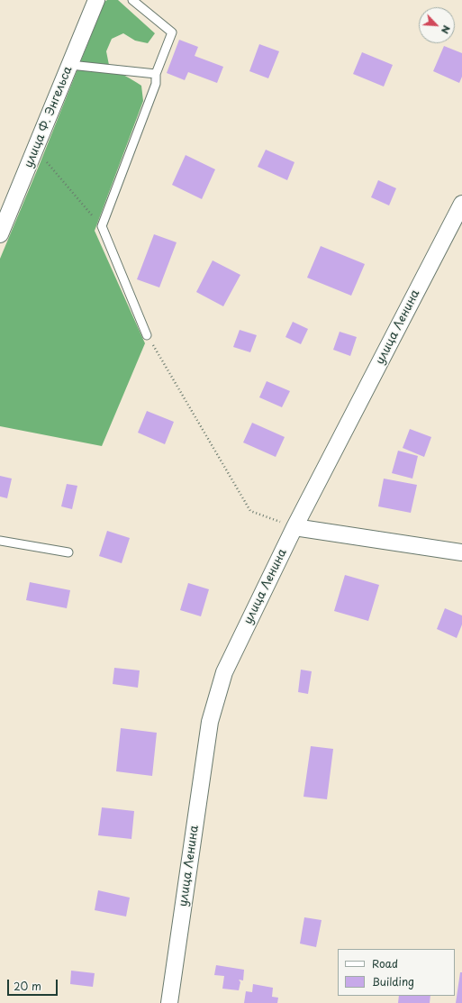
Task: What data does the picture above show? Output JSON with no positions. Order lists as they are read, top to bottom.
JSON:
{
  "streets": {
    "street": ["улица Ф. Энгельса", "улица Ленина"]
  },
  "legend": ["Road", "Building"],
  "scale_bar": "20 m",
  "north": "bottom right"
}
